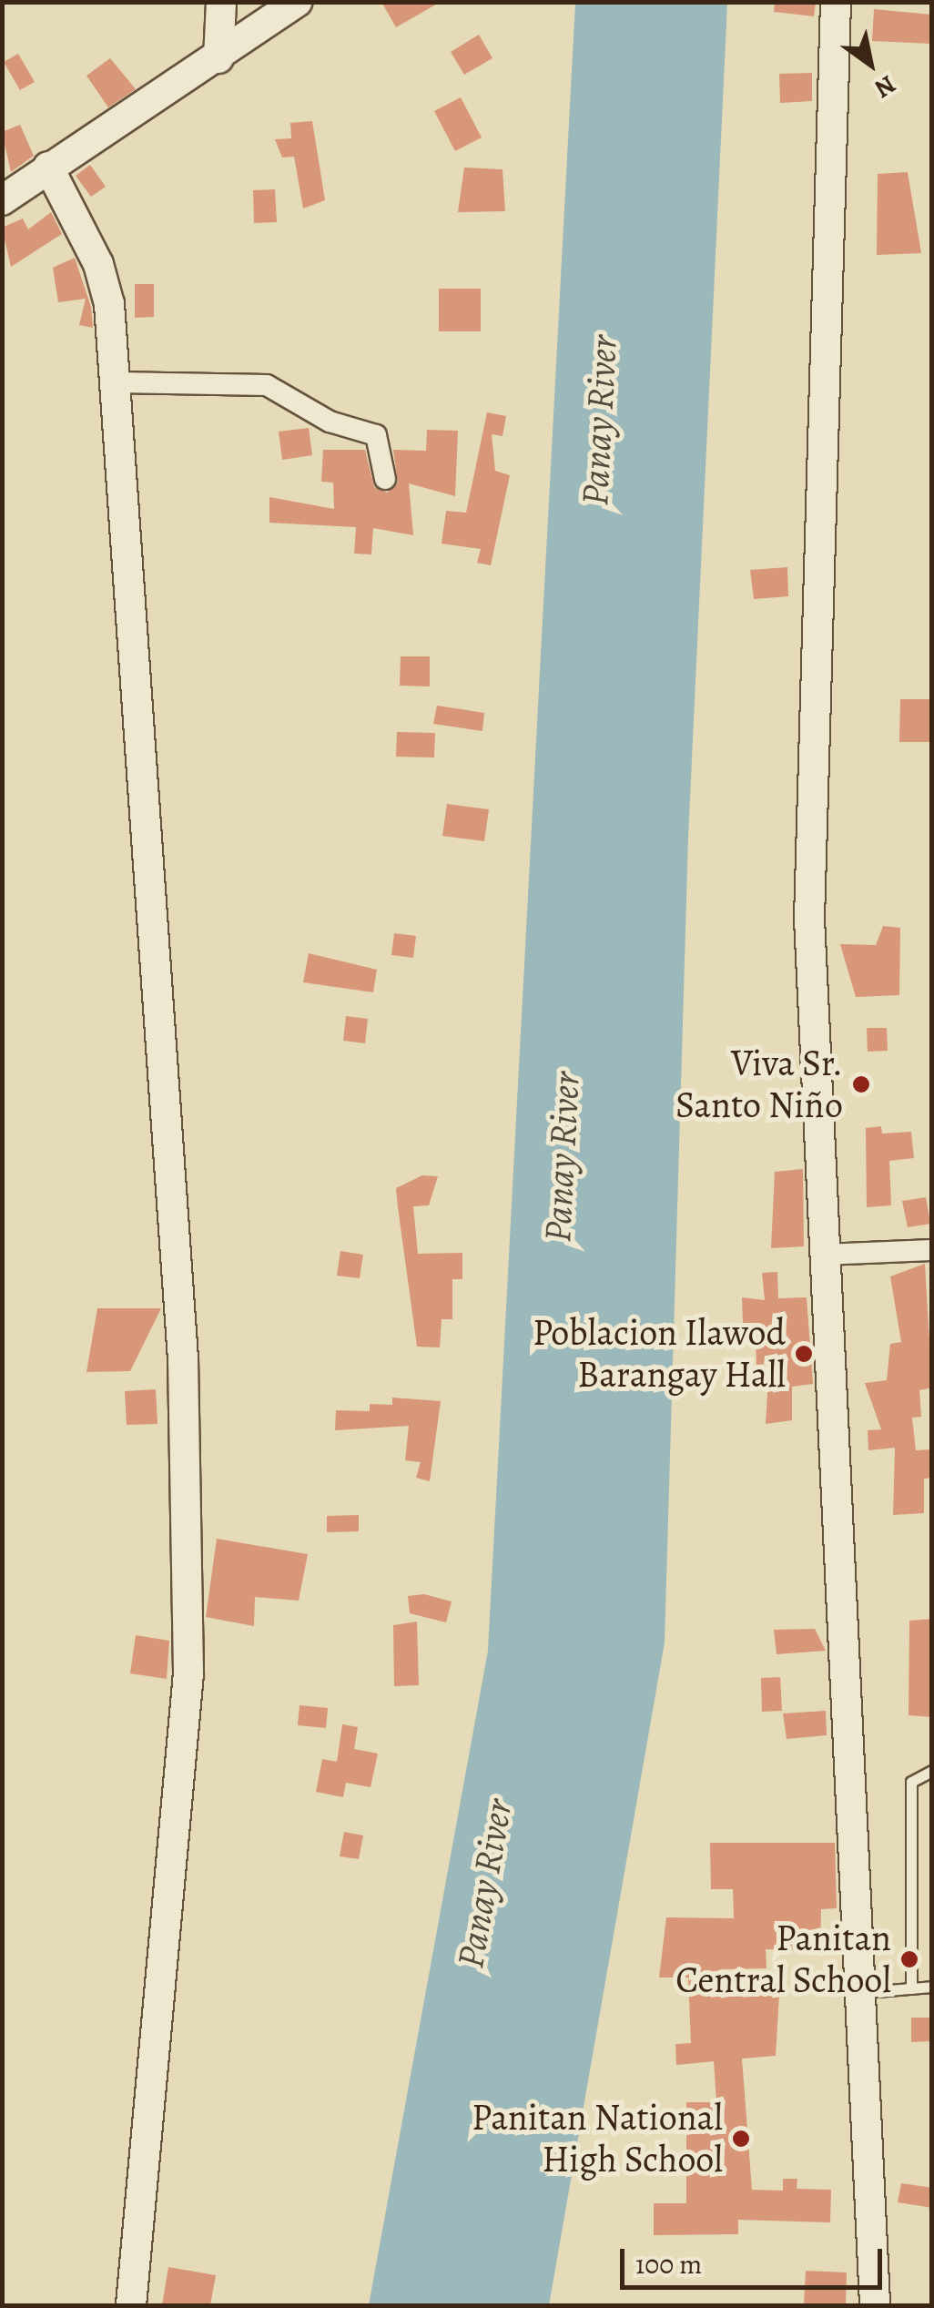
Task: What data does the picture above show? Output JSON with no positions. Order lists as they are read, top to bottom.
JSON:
{
  "water": ["Panay River"],
  "places": [
    "Viva Sr. Santo Niño",
    "Poblacion Ilawod Barangay Hall",
    "Panitan Central School",
    "Panitan National High School"
  ],
  "scale_bar": "100 m",
  "north": "bottom right"
}
